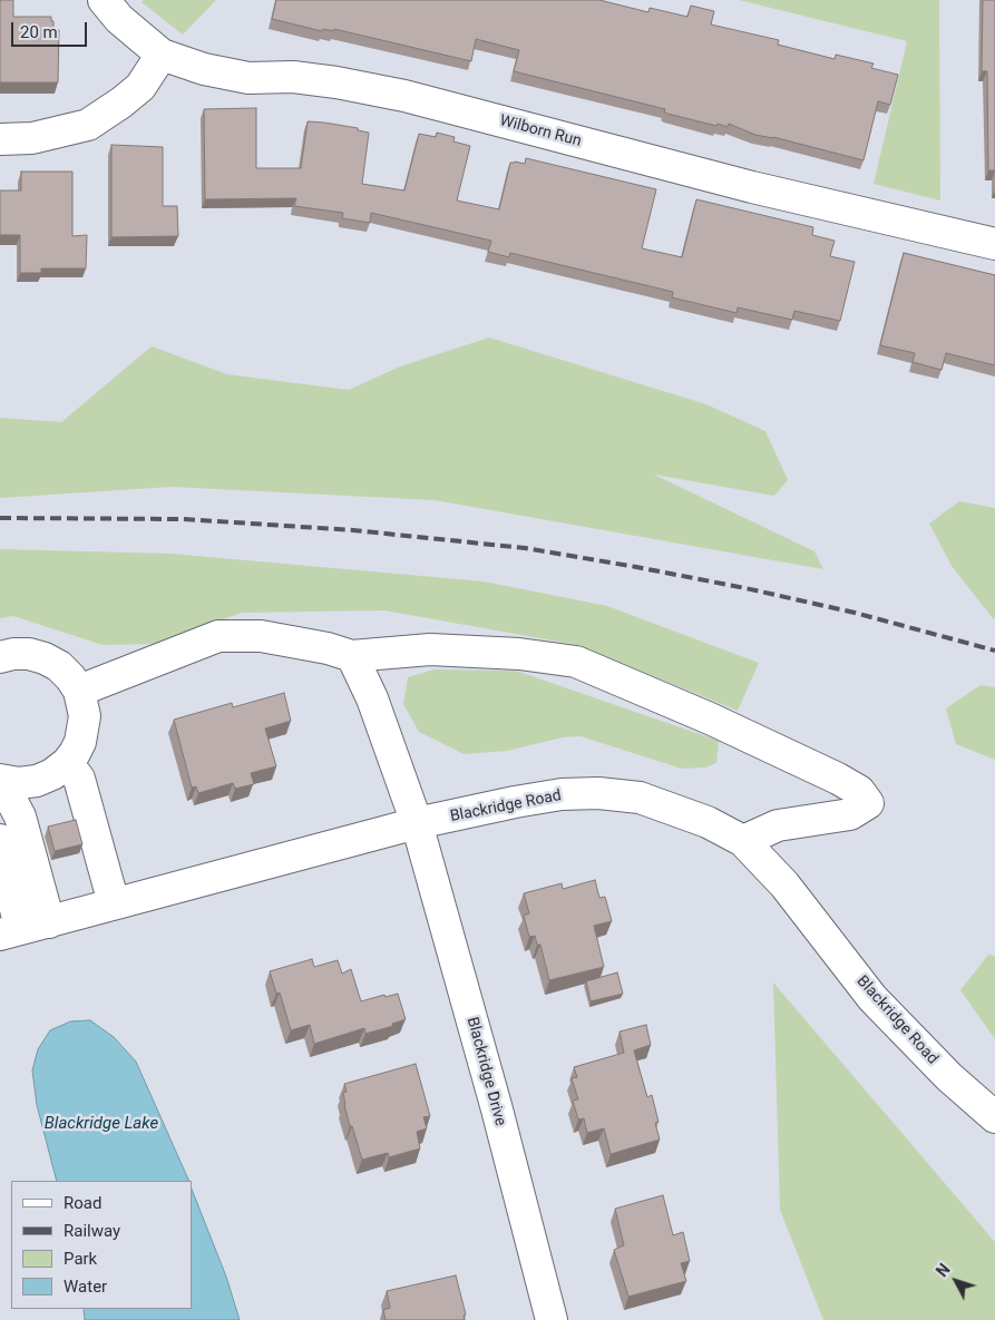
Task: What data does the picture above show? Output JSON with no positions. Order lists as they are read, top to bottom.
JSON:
{
  "streets": {
    "street": ["Wilborn Run", "Blackridge Road", "Blackridge Drive"]
  },
  "crossings": [
    ["Blackridge Road", "Blackridge Drive"]
  ],
  "water": ["Blackridge Lake"],
  "legend": [
    "Road",
    "Railway",
    "Park",
    "Water"
  ],
  "scale_bar": "20 m",
  "north": "top left"
}
